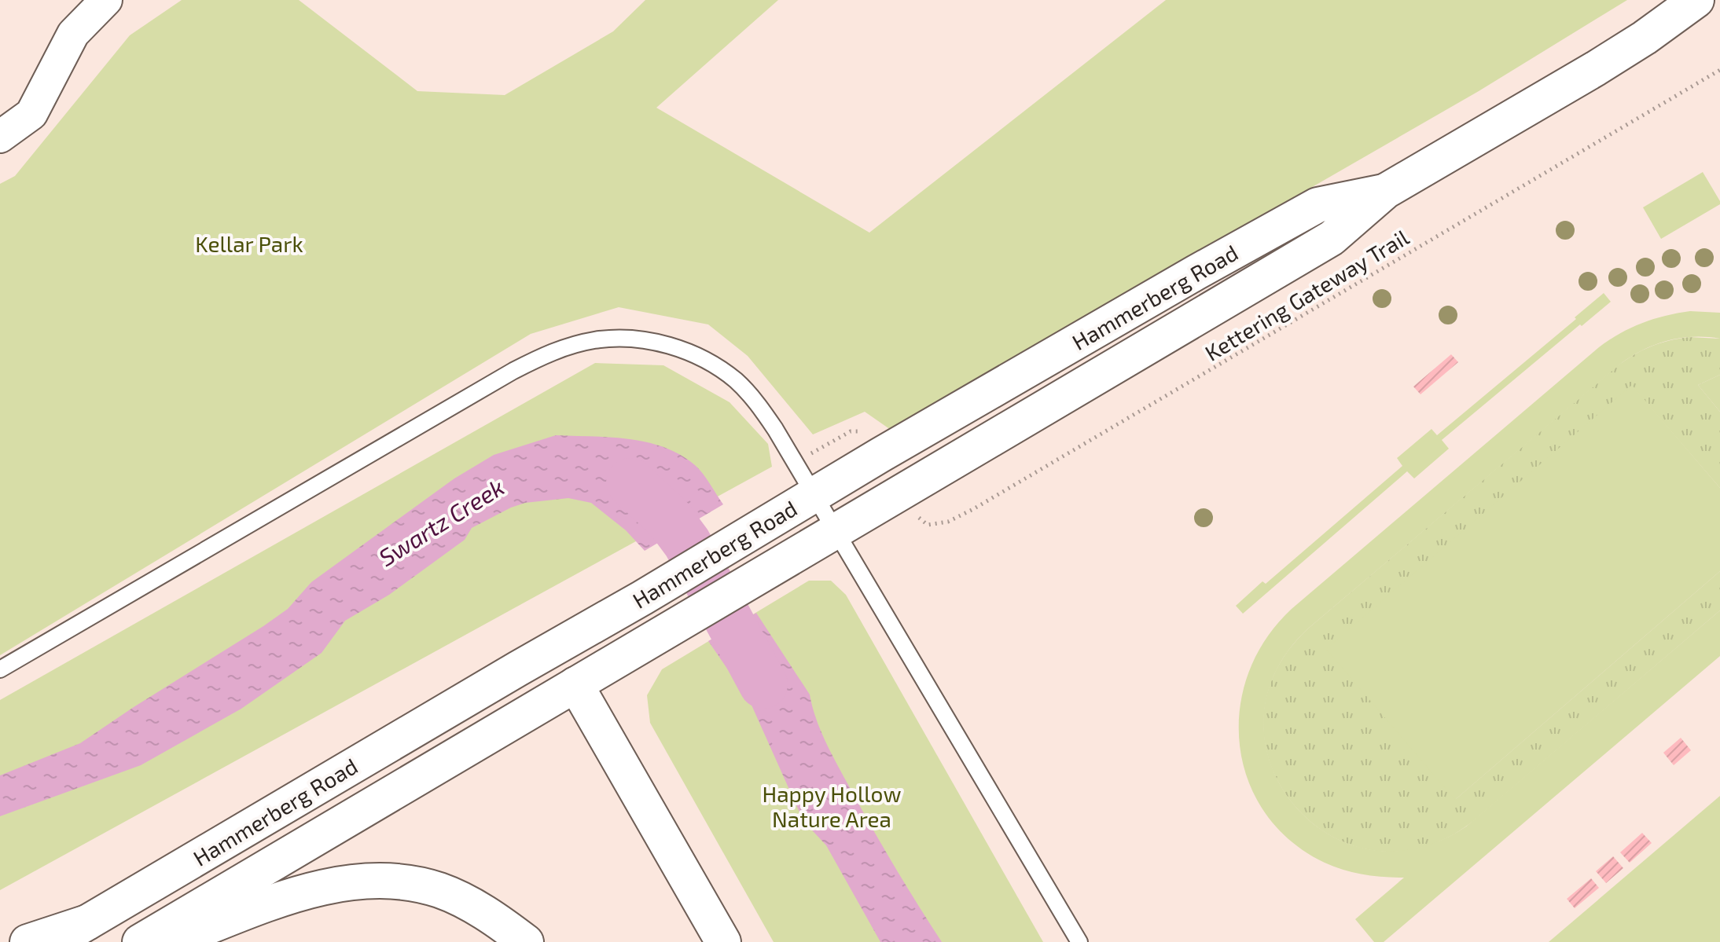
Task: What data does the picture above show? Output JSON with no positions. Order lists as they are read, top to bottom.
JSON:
{
  "streets": {
    "main road": ["Hammerberg Road"],
    "path": ["Kettering Gateway Trail"]
  },
  "water": ["Swartz Creek"],
  "parks": ["Kellar Park", "Happy Hollow Nature Area"]
}
